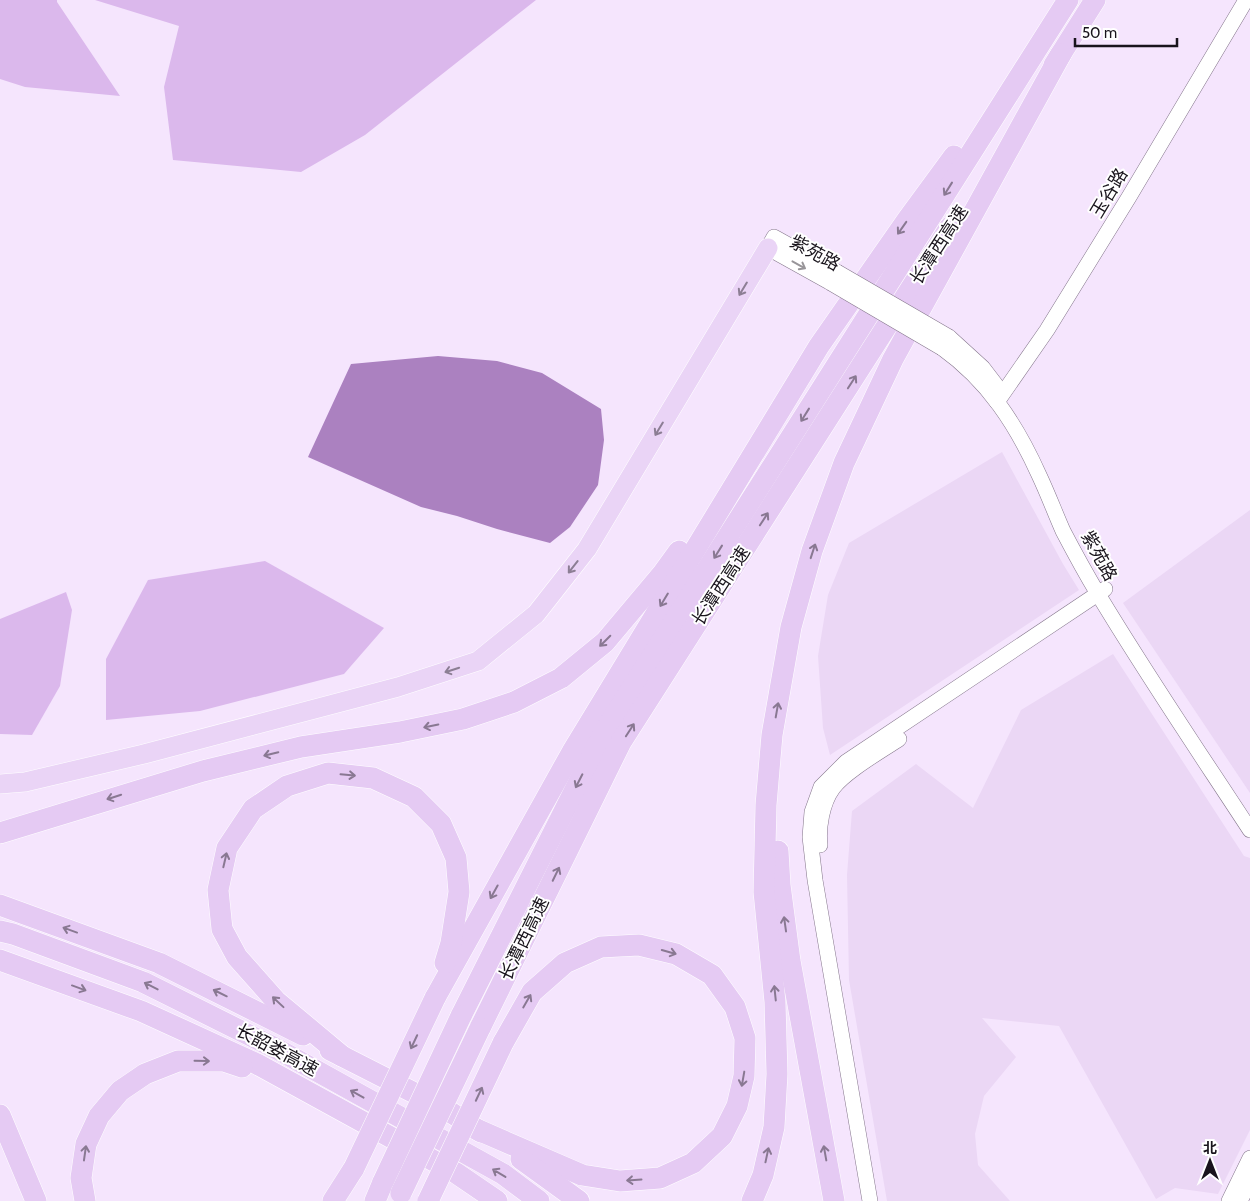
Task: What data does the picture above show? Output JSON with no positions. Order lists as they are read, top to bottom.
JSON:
{
  "streets": {
    "highway": ["长潭西高速", "长韶娄高速"],
    "street": ["玉谷路", "紫苑路"]
  },
  "crossings": [
    ["玉谷路", "紫苑路"]
  ],
  "scale_bar": "50 m",
  "north": "top"
}
